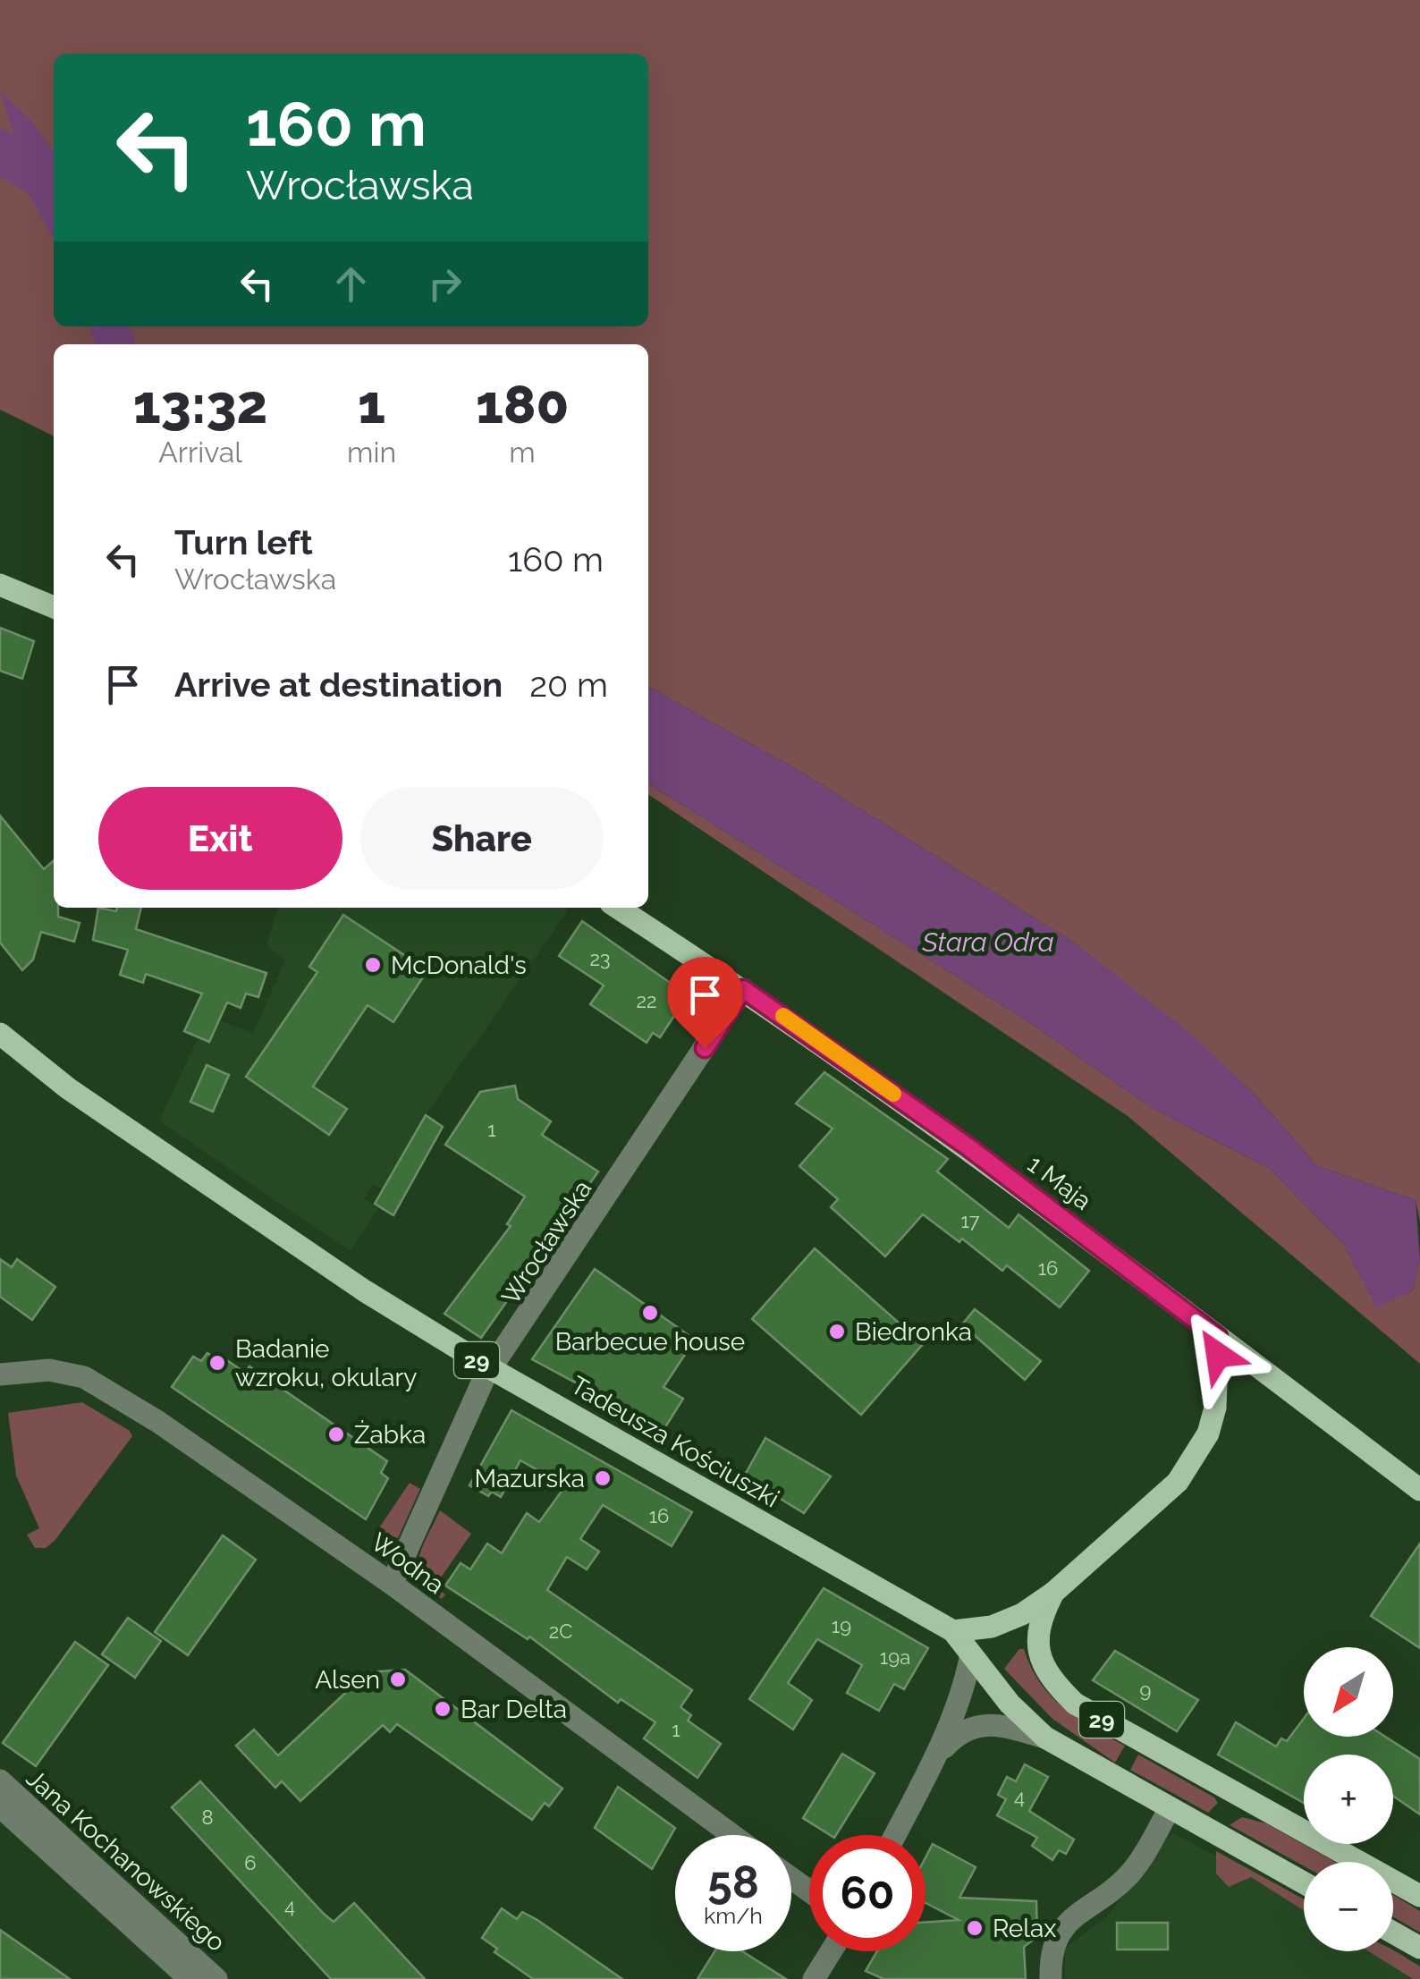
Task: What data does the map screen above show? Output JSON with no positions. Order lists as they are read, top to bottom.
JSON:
{
  "streets": {
    "main road": ["1 Maja", "29", "Tadeusza Kościuszki"],
    "street": ["Wrocławska", "Wodna", "Jana Kochanowskiego"]
  },
  "crossings": [
    ["1 Maja", "Wrocławska"],
    ["Wrocławska", "Tadeusza Kościuszki"],
    ["Wrocławska", "Wodna"]
  ],
  "water": ["Stara Odra"],
  "places": [
    "McDonald's",
    "Barbecue house",
    "Biedronka",
    "Badanie wzroku, okulary",
    "Żabka",
    "Mazurska",
    "Alsen",
    "Bar Delta",
    "Relax"
  ],
  "house_numbers": [
    "23",
    "22",
    "1",
    "17",
    "16",
    "16",
    "19",
    "2C",
    "19a",
    "9",
    "1",
    "4",
    "8",
    "6",
    "4"
  ],
  "north": "bottom left",
  "page": {
    "turn": ["160 m", "Wrocławska"],
    "eta": [
      "13:32",
      "Arrival",
      "1",
      "min",
      "180",
      "m"
    ],
    "list": [
      {
        "name": "Turn left",
        "note": "Wrocławska",
        "value": "160 m"
      },
      {
        "name": "Arrive at destination",
        "value": "20 m"
      }
    ],
    "buttons": ["Exit", "Share"],
    "map_buttons": ["+", "−"],
    "speed": "58 km/h",
    "limit": "60"
  }
}
